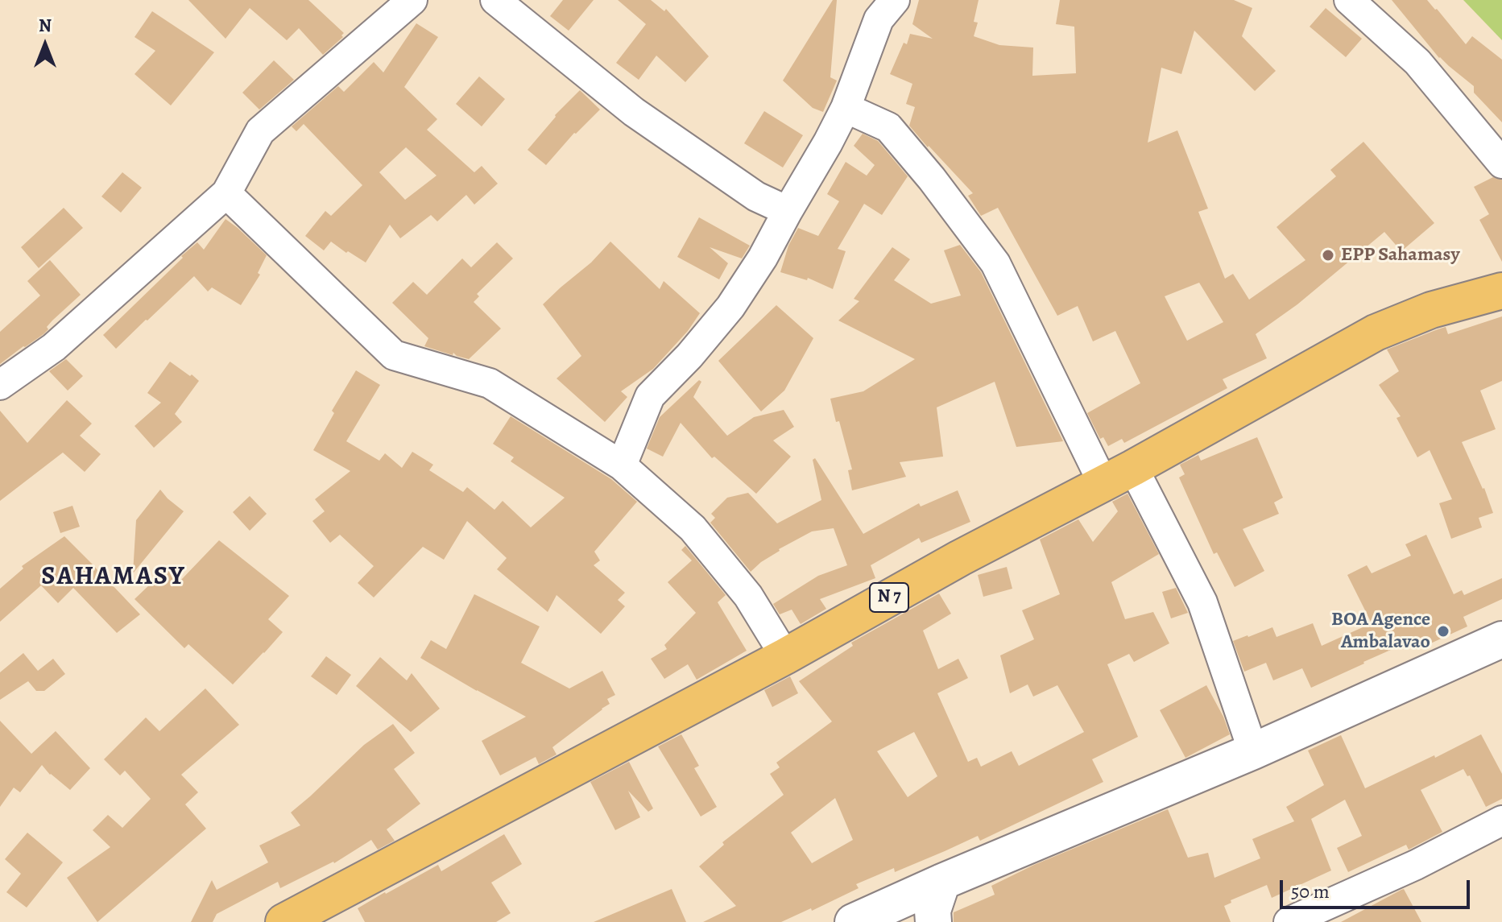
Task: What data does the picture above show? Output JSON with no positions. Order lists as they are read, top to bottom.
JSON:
{
  "streets": {
    "main road": ["N 7"]
  },
  "districts": ["SAHAMASY"],
  "places": ["EPP Sahamasy", "BOA Agence Ambalavao"],
  "scale_bar": "50 m",
  "north": "top"
}
